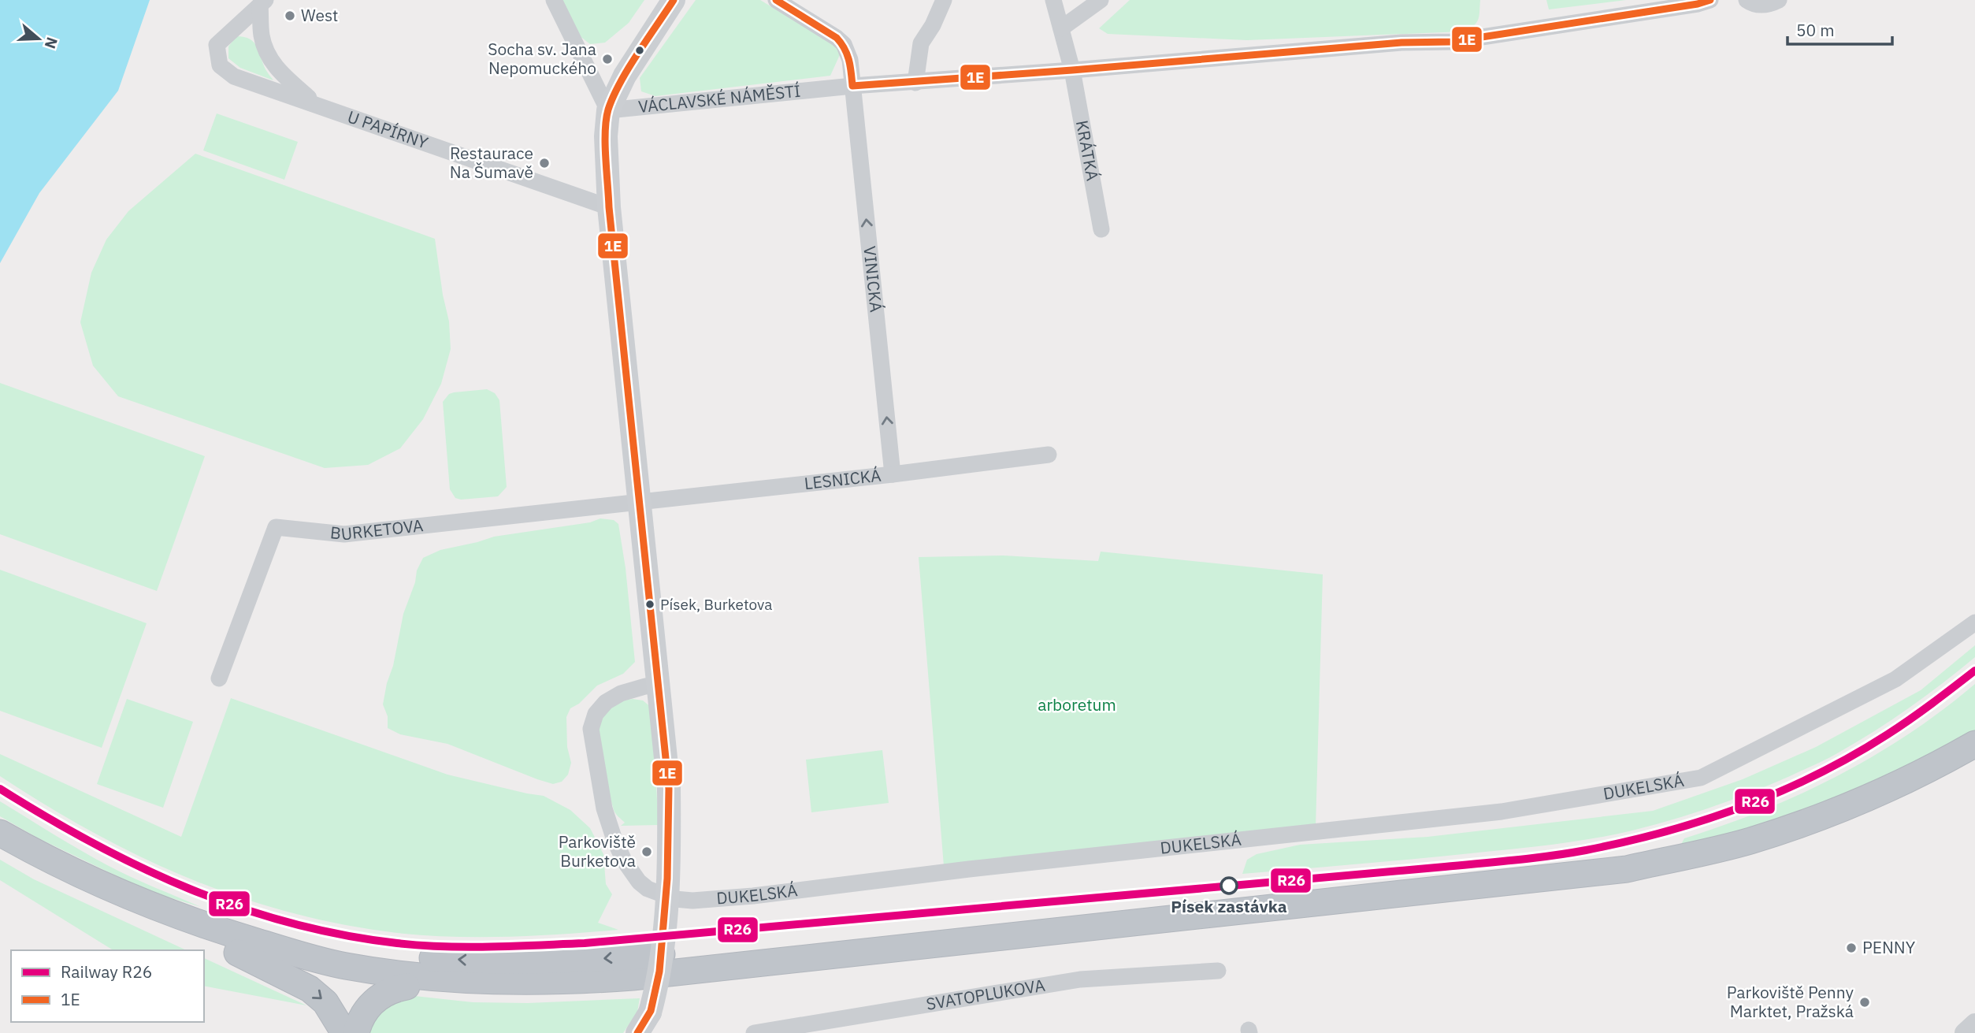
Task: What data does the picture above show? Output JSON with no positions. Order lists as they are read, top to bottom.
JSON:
{
  "streets": {
    "street": [
      "VÁCLAVSKÉ NÁMĚSTÍ",
      "U PAPÍRNY",
      "KRÁTKÁ",
      "VINICKÁ",
      "LESNICKÁ",
      "BURKETOVA",
      "DUKELSKÁ",
      "SVATOPLUKOVA"
    ]
  },
  "crossings": [
    ["VÁCLAVSKÉ NÁMĚSTÍ", "KRÁTKÁ"],
    ["VÁCLAVSKÉ NÁMĚSTÍ", "VINICKÁ"],
    ["VINICKÁ", "LESNICKÁ"],
    ["LESNICKÁ", "BURKETOVA"]
  ],
  "one_way": ["VINICKÁ"],
  "parks": ["arboretum"],
  "places": [
    "West",
    "Socha sv. Jana Nepomuckého",
    "Restaurace Na Šumavě",
    "Písek, Burketova",
    "Parkoviště Burketova",
    "Písek zastávka",
    "PENNY",
    "Parkoviště Penny Marktet, Pražská"
  ],
  "lines": ["transit line 1E", "rail line R26"],
  "legend": ["Railway R26", "1E"],
  "scale_bar": "50 m",
  "north": "right"
}
